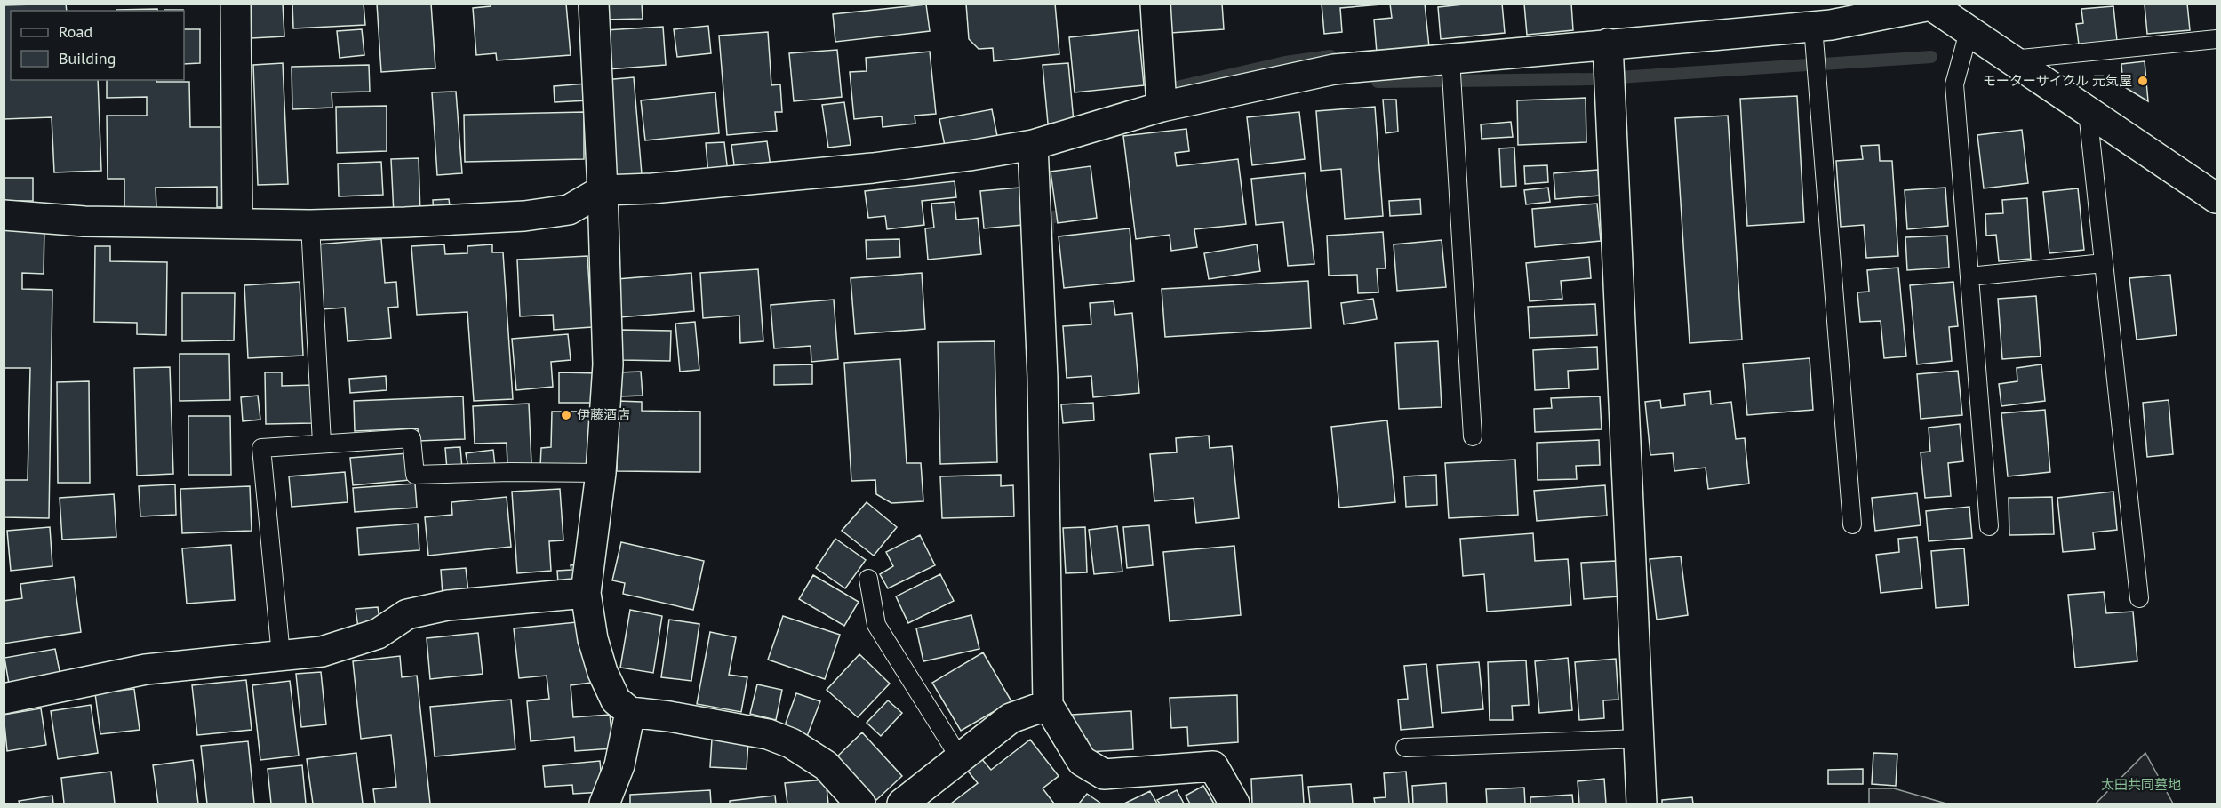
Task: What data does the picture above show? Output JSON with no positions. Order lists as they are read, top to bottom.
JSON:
{
  "parks": ["太田共同墓地"],
  "places": ["モーターサイクル 元気屋", "伊藤酒店"],
  "legend": ["Road", "Building"]
}
